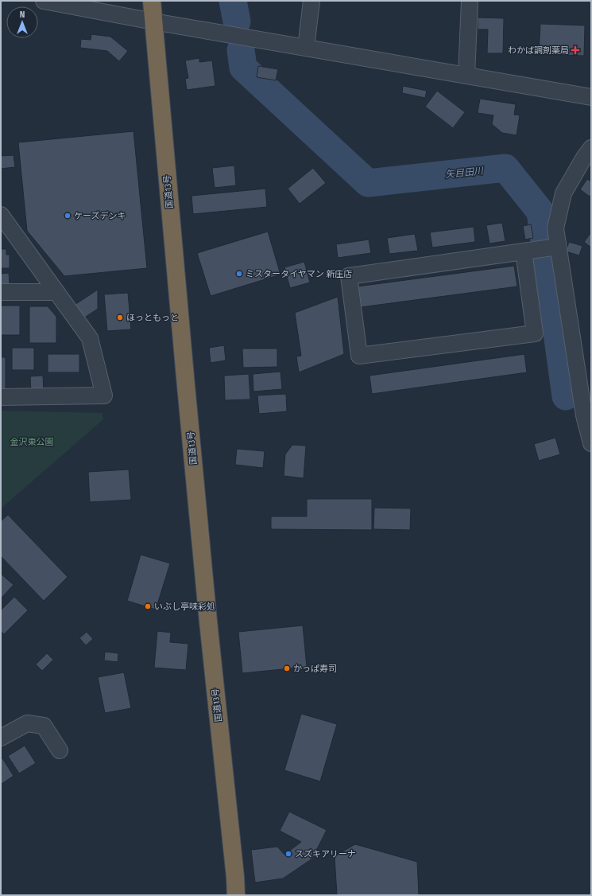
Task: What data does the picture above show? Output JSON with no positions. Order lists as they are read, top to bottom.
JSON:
{
  "streets": {
    "highway": ["国道13号"]
  },
  "water": ["矢目田川"],
  "parks": ["金沢東公園"],
  "places": {
    "health": ["わかば調剤薬局"],
    "other": [
      "ケーズデンキ",
      "ミスタータイヤマン 新庄店",
      "ほっともっと",
      "いぶし亭味彩処",
      "かっぱ寿司",
      "スズキアリーナ"
    ]
  },
  "north": "top"
}
